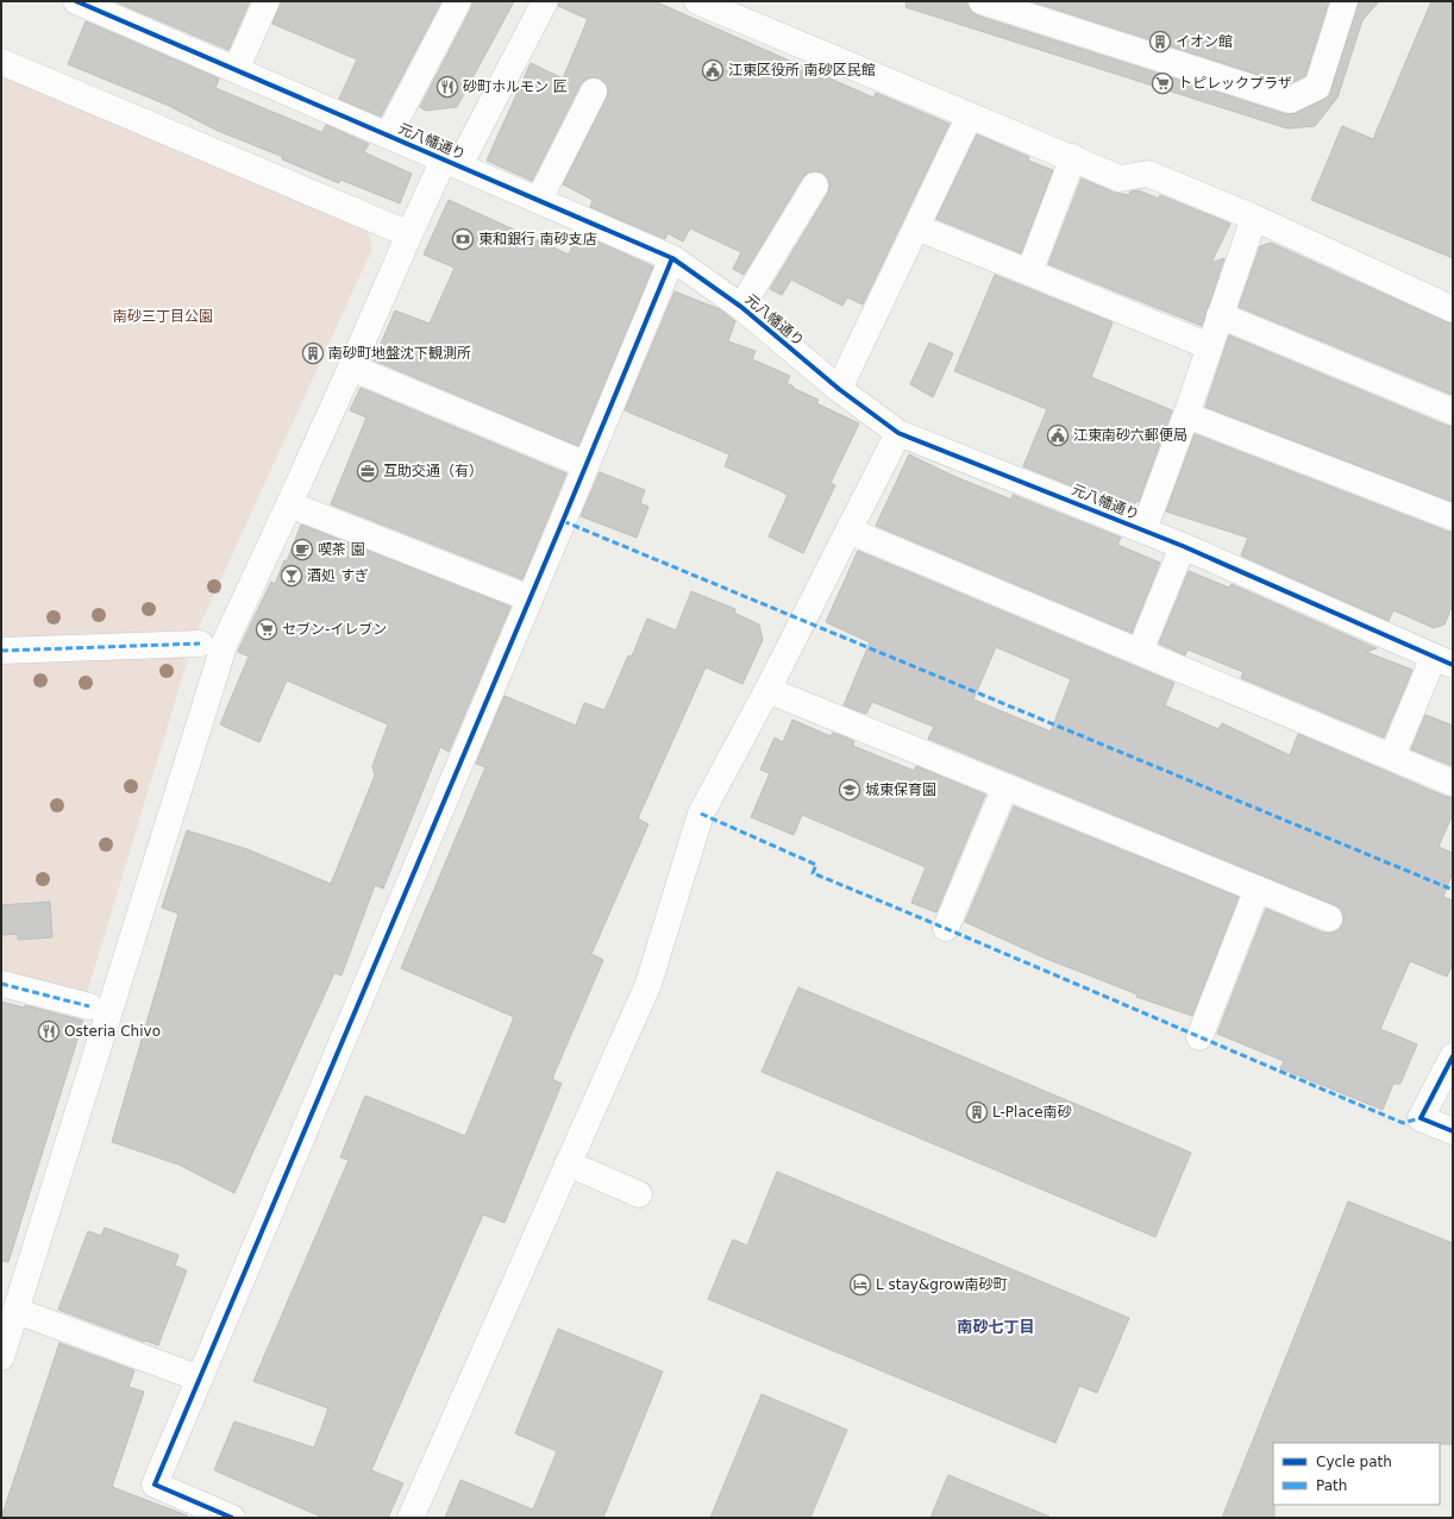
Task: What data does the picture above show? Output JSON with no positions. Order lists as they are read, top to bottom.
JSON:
{
  "streets": {
    "street": ["元八幡通り"]
  },
  "districts": ["南砂七丁目"],
  "parks": ["南砂三丁目公園"],
  "places": {
    "building": ["イオン館", "南砂町地盤沈下観測所", "L-Place南砂"],
    "public building": ["江東区役所 南砂区民館", "江東南砂六郵便局"],
    "supermarket": ["トピレックプラザ", "セブン-イレブン"],
    "restaurant": ["砂町ホルモン 匠", "Osteria Chivo"],
    "bank": ["東和銀行 南砂支店"],
    "office": ["互助交通（有）"],
    "cafe": ["喫茶 園"],
    "bar": ["酒処 すぎ"],
    "school or university": ["城東保育園"],
    "hotel": ["L stay&grow南砂町"]
  },
  "legend": ["Cycle path", "Path"]
}
